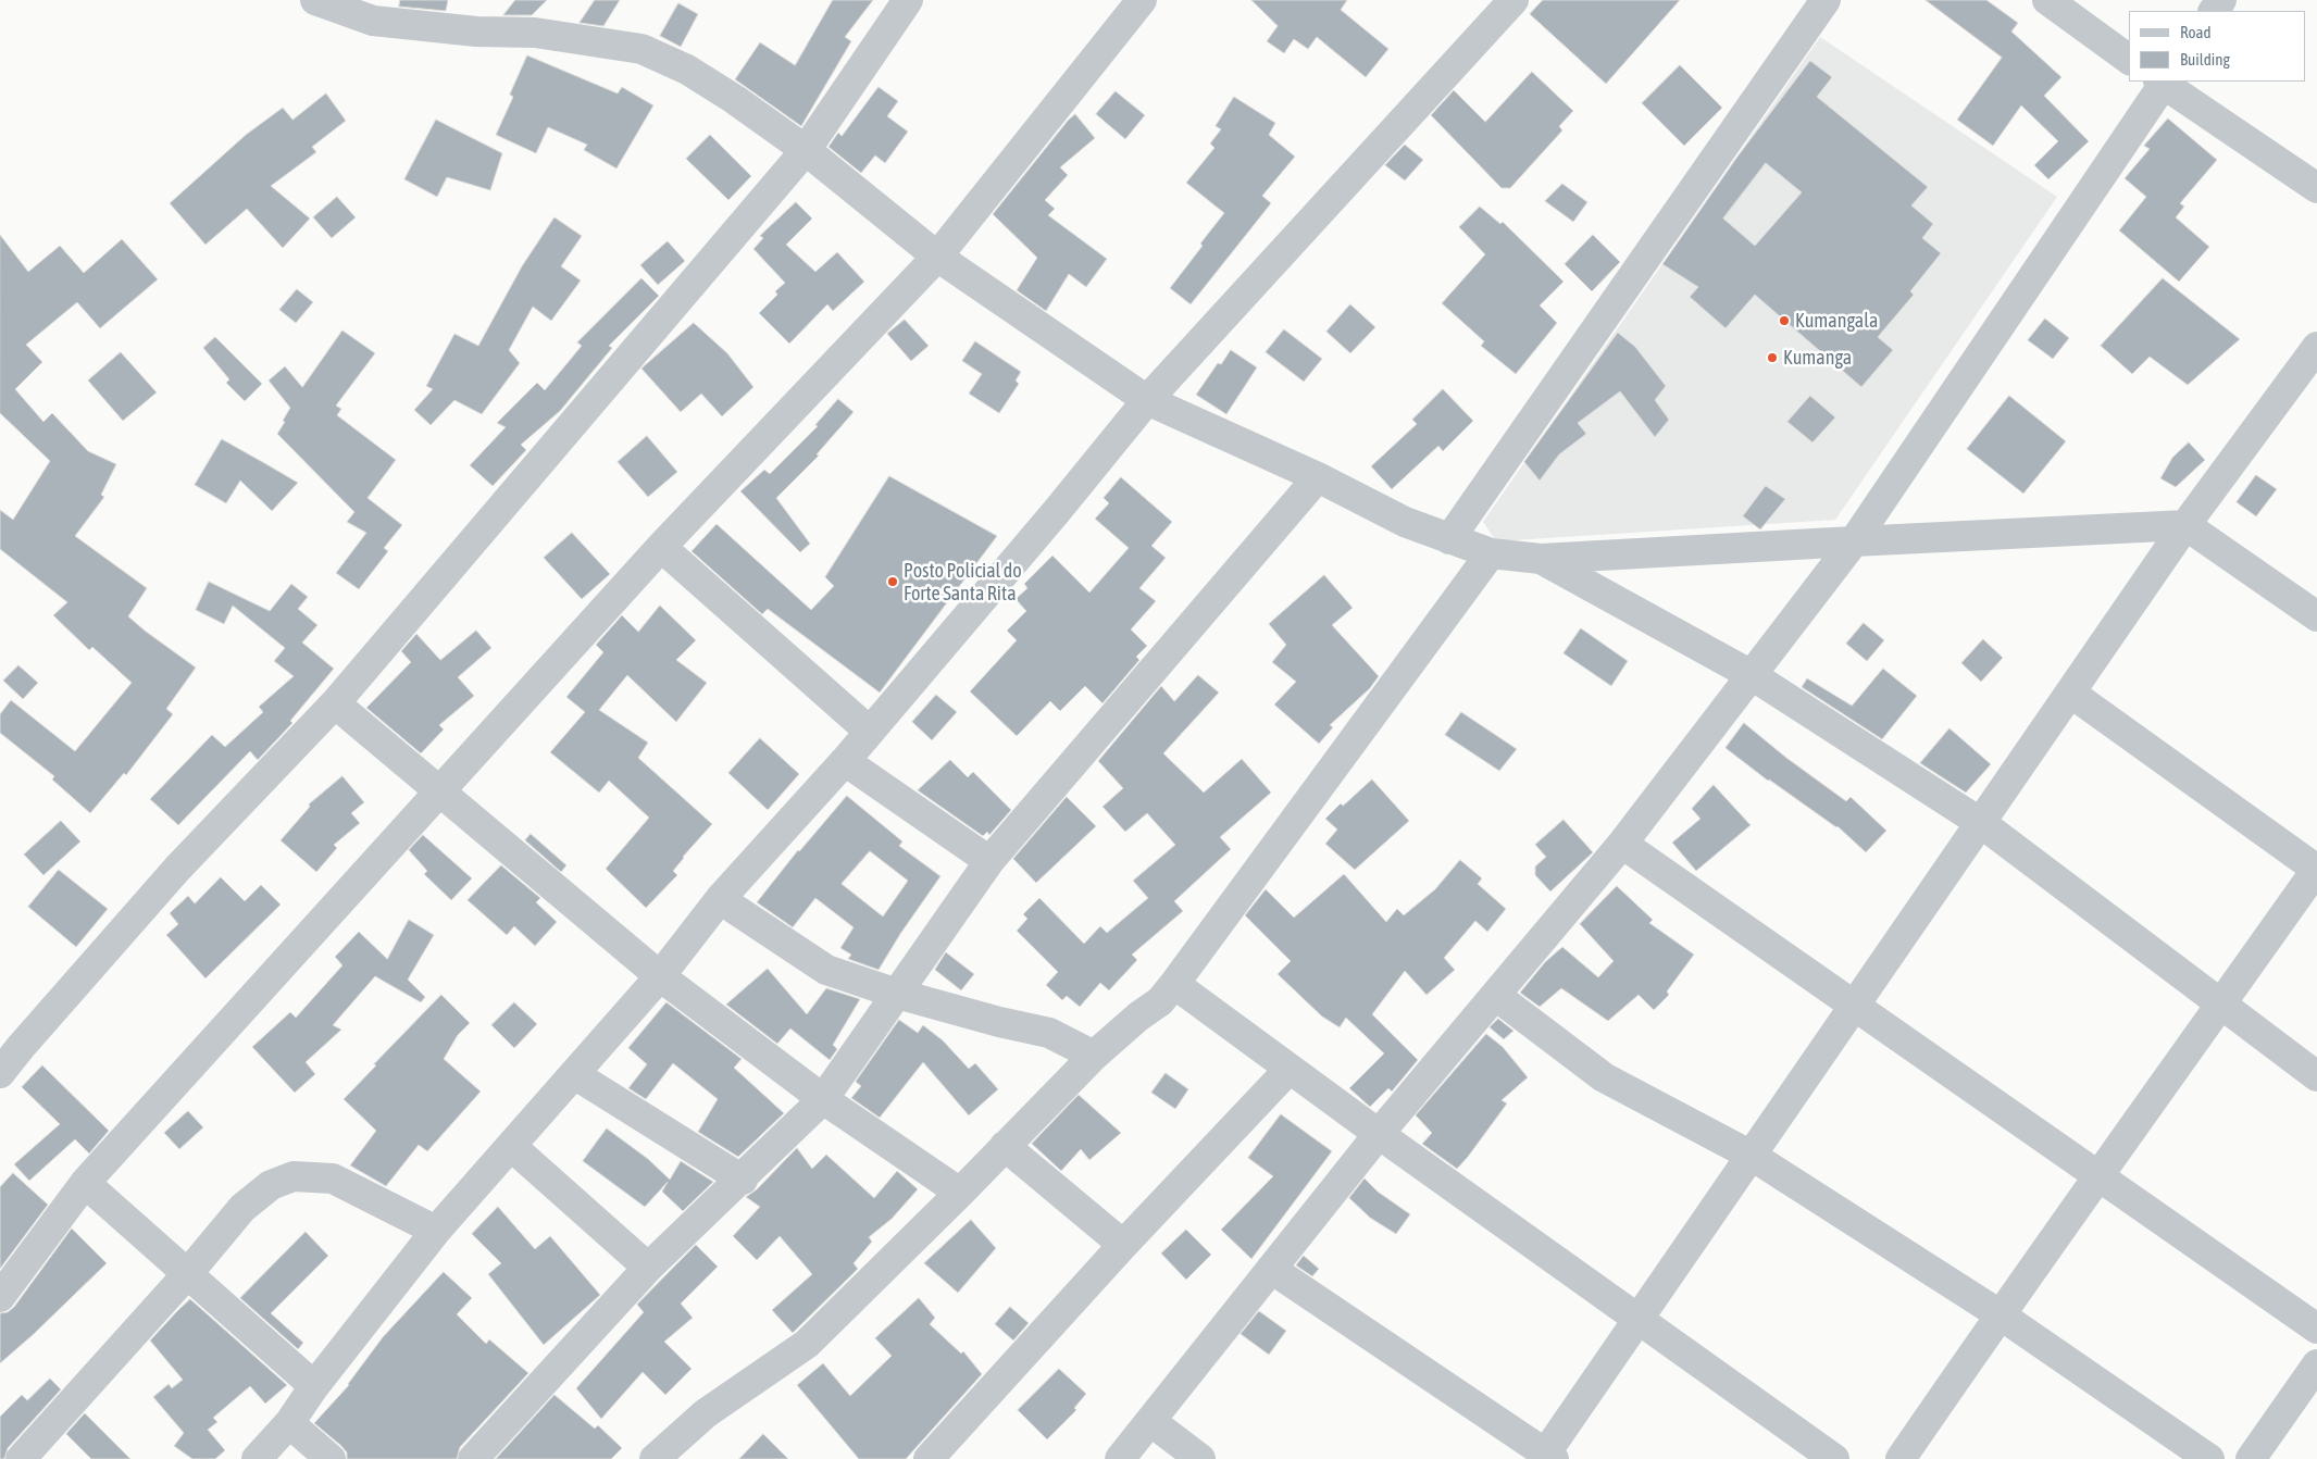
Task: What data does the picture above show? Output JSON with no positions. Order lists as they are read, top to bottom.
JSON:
{
  "places": ["Kumangala", "Kumanga", "Posto Policial do Forte Santa Rita"],
  "legend": ["Road", "Building"]
}
